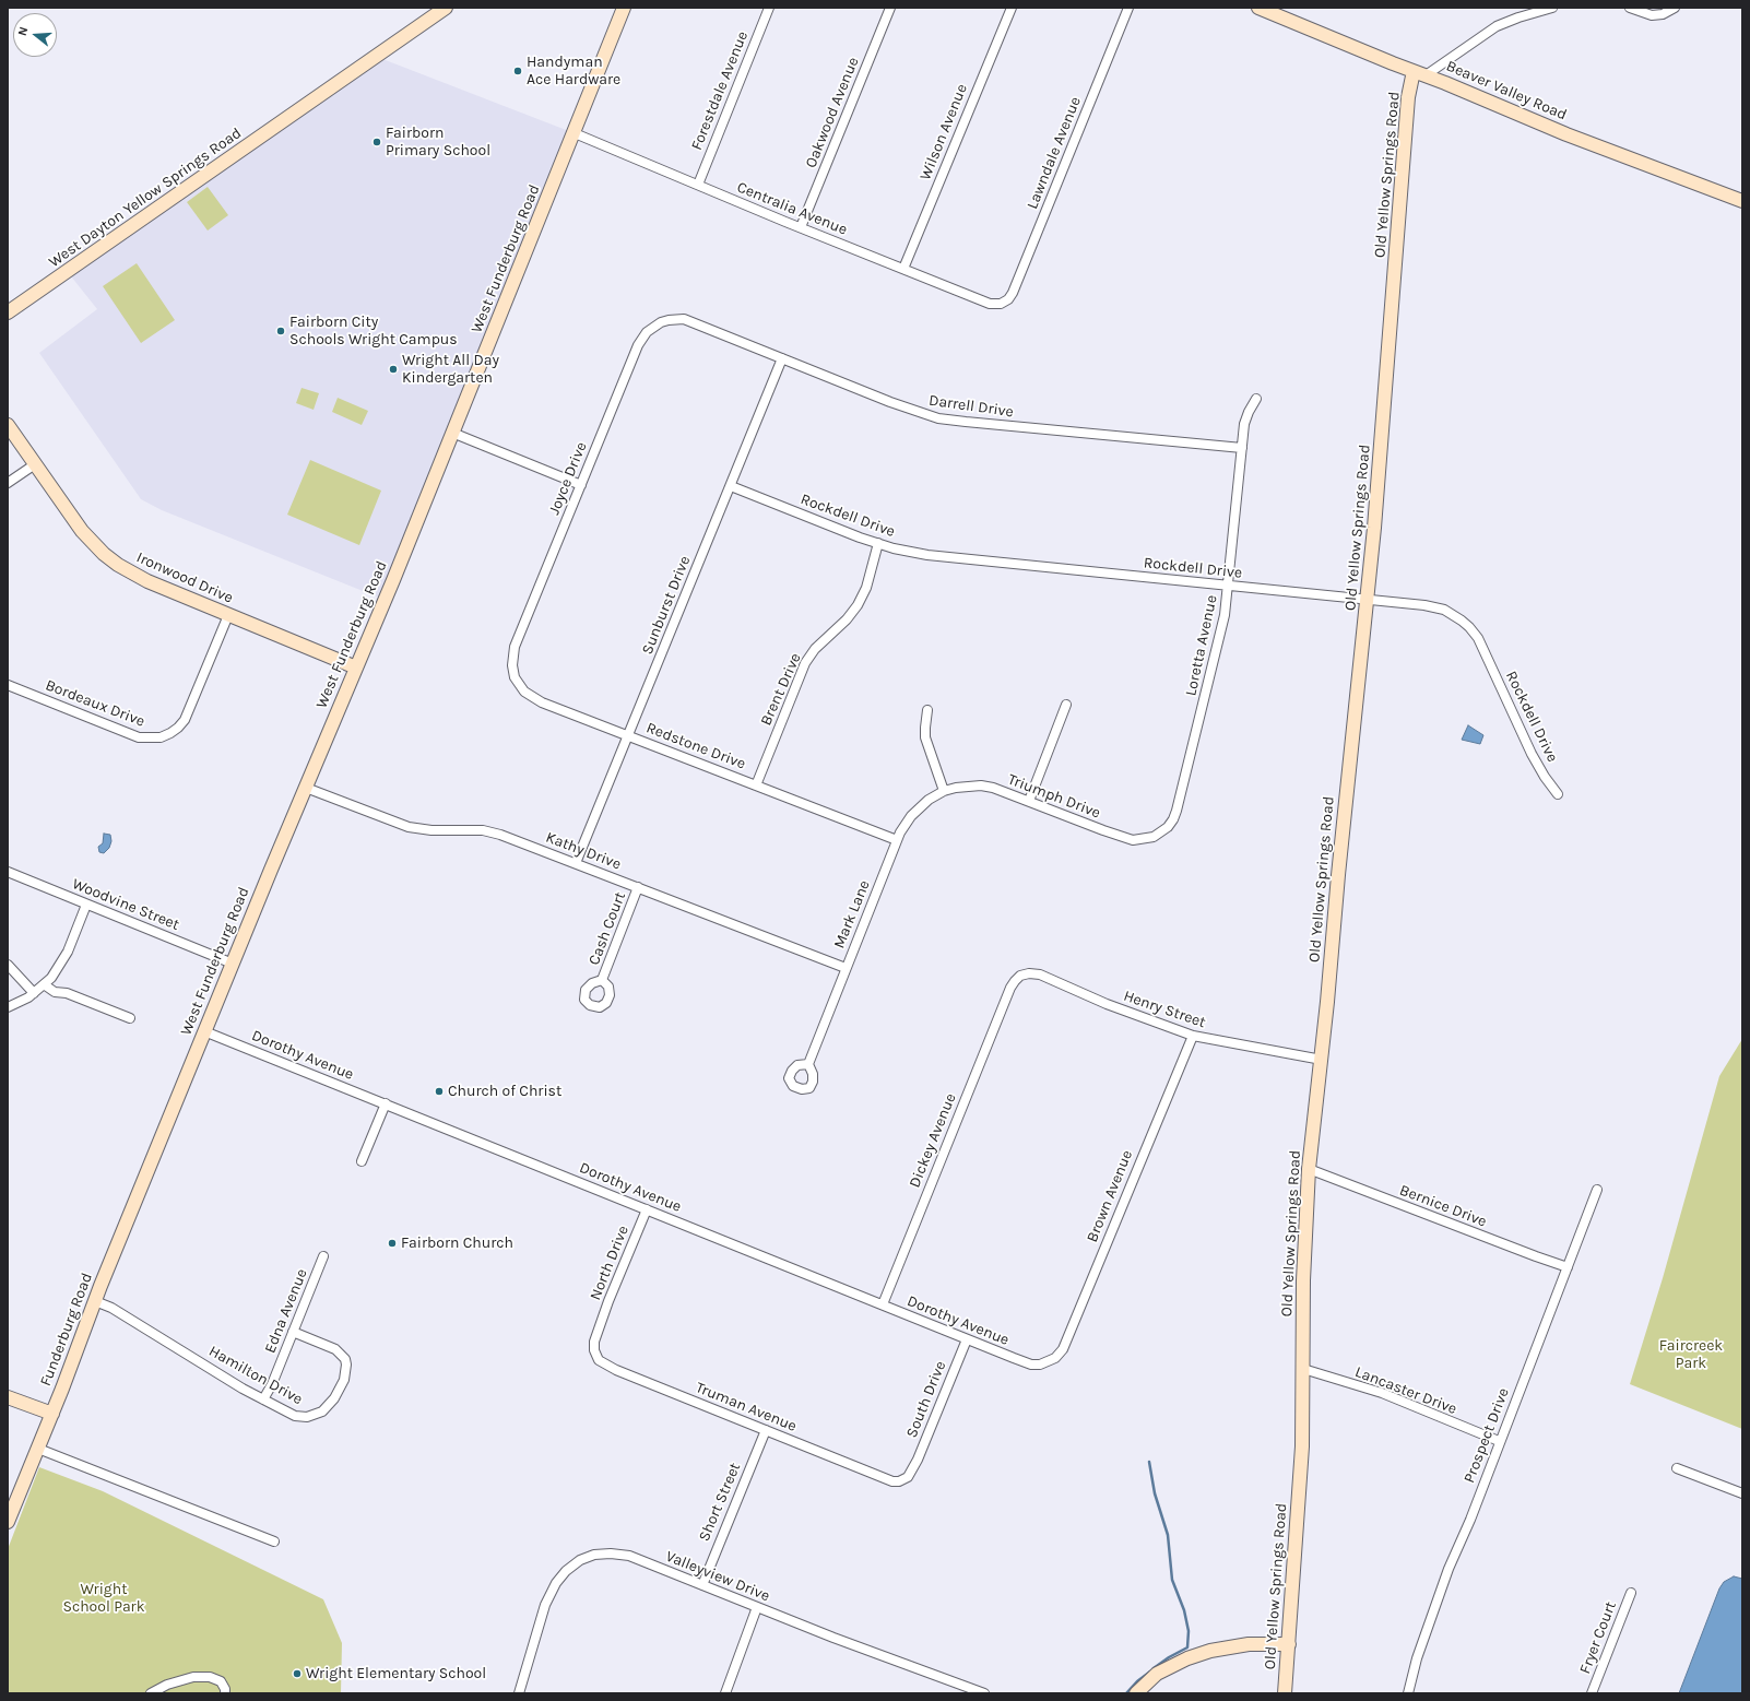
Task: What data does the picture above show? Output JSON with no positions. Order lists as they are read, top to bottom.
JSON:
{
  "streets": {
    "street": [
      "Forestdale Avenue",
      "Beaver Valley Road",
      "Oakwood Avenue",
      "Wilson Avenue",
      "Lawndale Avenue",
      "Old Yellow Springs Road",
      "West Dayton Yellow Springs Road",
      "Centralia Avenue",
      "West Funderburg Road",
      "Darrell Drive",
      "Joyce Drive",
      "Rockdell Drive",
      "Ironwood Drive",
      "Sunburst Drive",
      "Loretta Avenue",
      "Brent Drive",
      "Bordeaux Drive",
      "Redstone Drive",
      "Triumph Drive",
      "Kathy Drive",
      "Woodvine Street",
      "Mark Lane",
      "Cash Court",
      "Henry Street",
      "Dorothy Avenue",
      "Dickey Avenue",
      "Brown Avenue",
      "Bernice Drive",
      "North Drive",
      "Edna Avenue",
      "Funderburg Road",
      "Hamilton Drive",
      "Lancaster Drive",
      "South Drive",
      "Truman Avenue",
      "Prospect Drive",
      "Short Street",
      "Valleyview Drive",
      "Fryer Court"
    ]
  },
  "crossings": [
    ["Forestdale Avenue", "Centralia Avenue"],
    ["Beaver Valley Road", "Old Yellow Springs Road"],
    ["Oakwood Avenue", "Centralia Avenue"],
    ["Wilson Avenue", "Centralia Avenue"],
    ["Lawndale Avenue", "Centralia Avenue"],
    ["Old Yellow Springs Road", "Rockdell Drive"],
    ["Old Yellow Springs Road", "Henry Street"],
    ["Old Yellow Springs Road", "Bernice Drive"],
    ["Old Yellow Springs Road", "Lancaster Drive"],
    ["Centralia Avenue", "West Funderburg Road"],
    ["West Funderburg Road", "Ironwood Drive"],
    ["West Funderburg Road", "Kathy Drive"],
    ["West Funderburg Road", "Woodvine Street"],
    ["West Funderburg Road", "Dorothy Avenue"],
    ["West Funderburg Road", "Funderburg Road"],
    ["Darrell Drive", "Joyce Drive"],
    ["Darrell Drive", "Sunburst Drive"],
    ["Darrell Drive", "Loretta Avenue"],
    ["Joyce Drive", "Redstone Drive"],
    ["Rockdell Drive", "Sunburst Drive"],
    ["Rockdell Drive", "Loretta Avenue"],
    ["Rockdell Drive", "Brent Drive"],
    ["Ironwood Drive", "Bordeaux Drive"],
    ["Sunburst Drive", "Redstone Drive"],
    ["Sunburst Drive", "Kathy Drive"],
    ["Loretta Avenue", "Triumph Drive"],
    ["Brent Drive", "Redstone Drive"],
    ["Redstone Drive", "Mark Lane"],
    ["Triumph Drive", "Mark Lane"],
    ["Kathy Drive", "Mark Lane"],
    ["Kathy Drive", "Cash Court"],
    ["Henry Street", "Dickey Avenue"],
    ["Henry Street", "Brown Avenue"],
    ["Dorothy Avenue", "Dickey Avenue"],
    ["Dorothy Avenue", "Brown Avenue"],
    ["Dorothy Avenue", "North Drive"],
    ["Dorothy Avenue", "South Drive"],
    ["Bernice Drive", "Prospect Drive"],
    ["North Drive", "Truman Avenue"],
    ["Edna Avenue", "Hamilton Drive"],
    ["Funderburg Road", "Hamilton Drive"],
    ["Lancaster Drive", "Prospect Drive"],
    ["South Drive", "Truman Avenue"],
    ["Truman Avenue", "Short Street"],
    ["Short Street", "Valleyview Drive"]
  ],
  "parks": ["Faircreek Park", "Wright School Park"],
  "places": [
    "Handyman Ace Hardware",
    "Fairborn Primary School",
    "Fairborn City Schools Wright Campus",
    "Wright All Day Kindergarten",
    "Church of Christ",
    "Fairborn Church",
    "Wright Elementary School"
  ],
  "north": "left"
}
